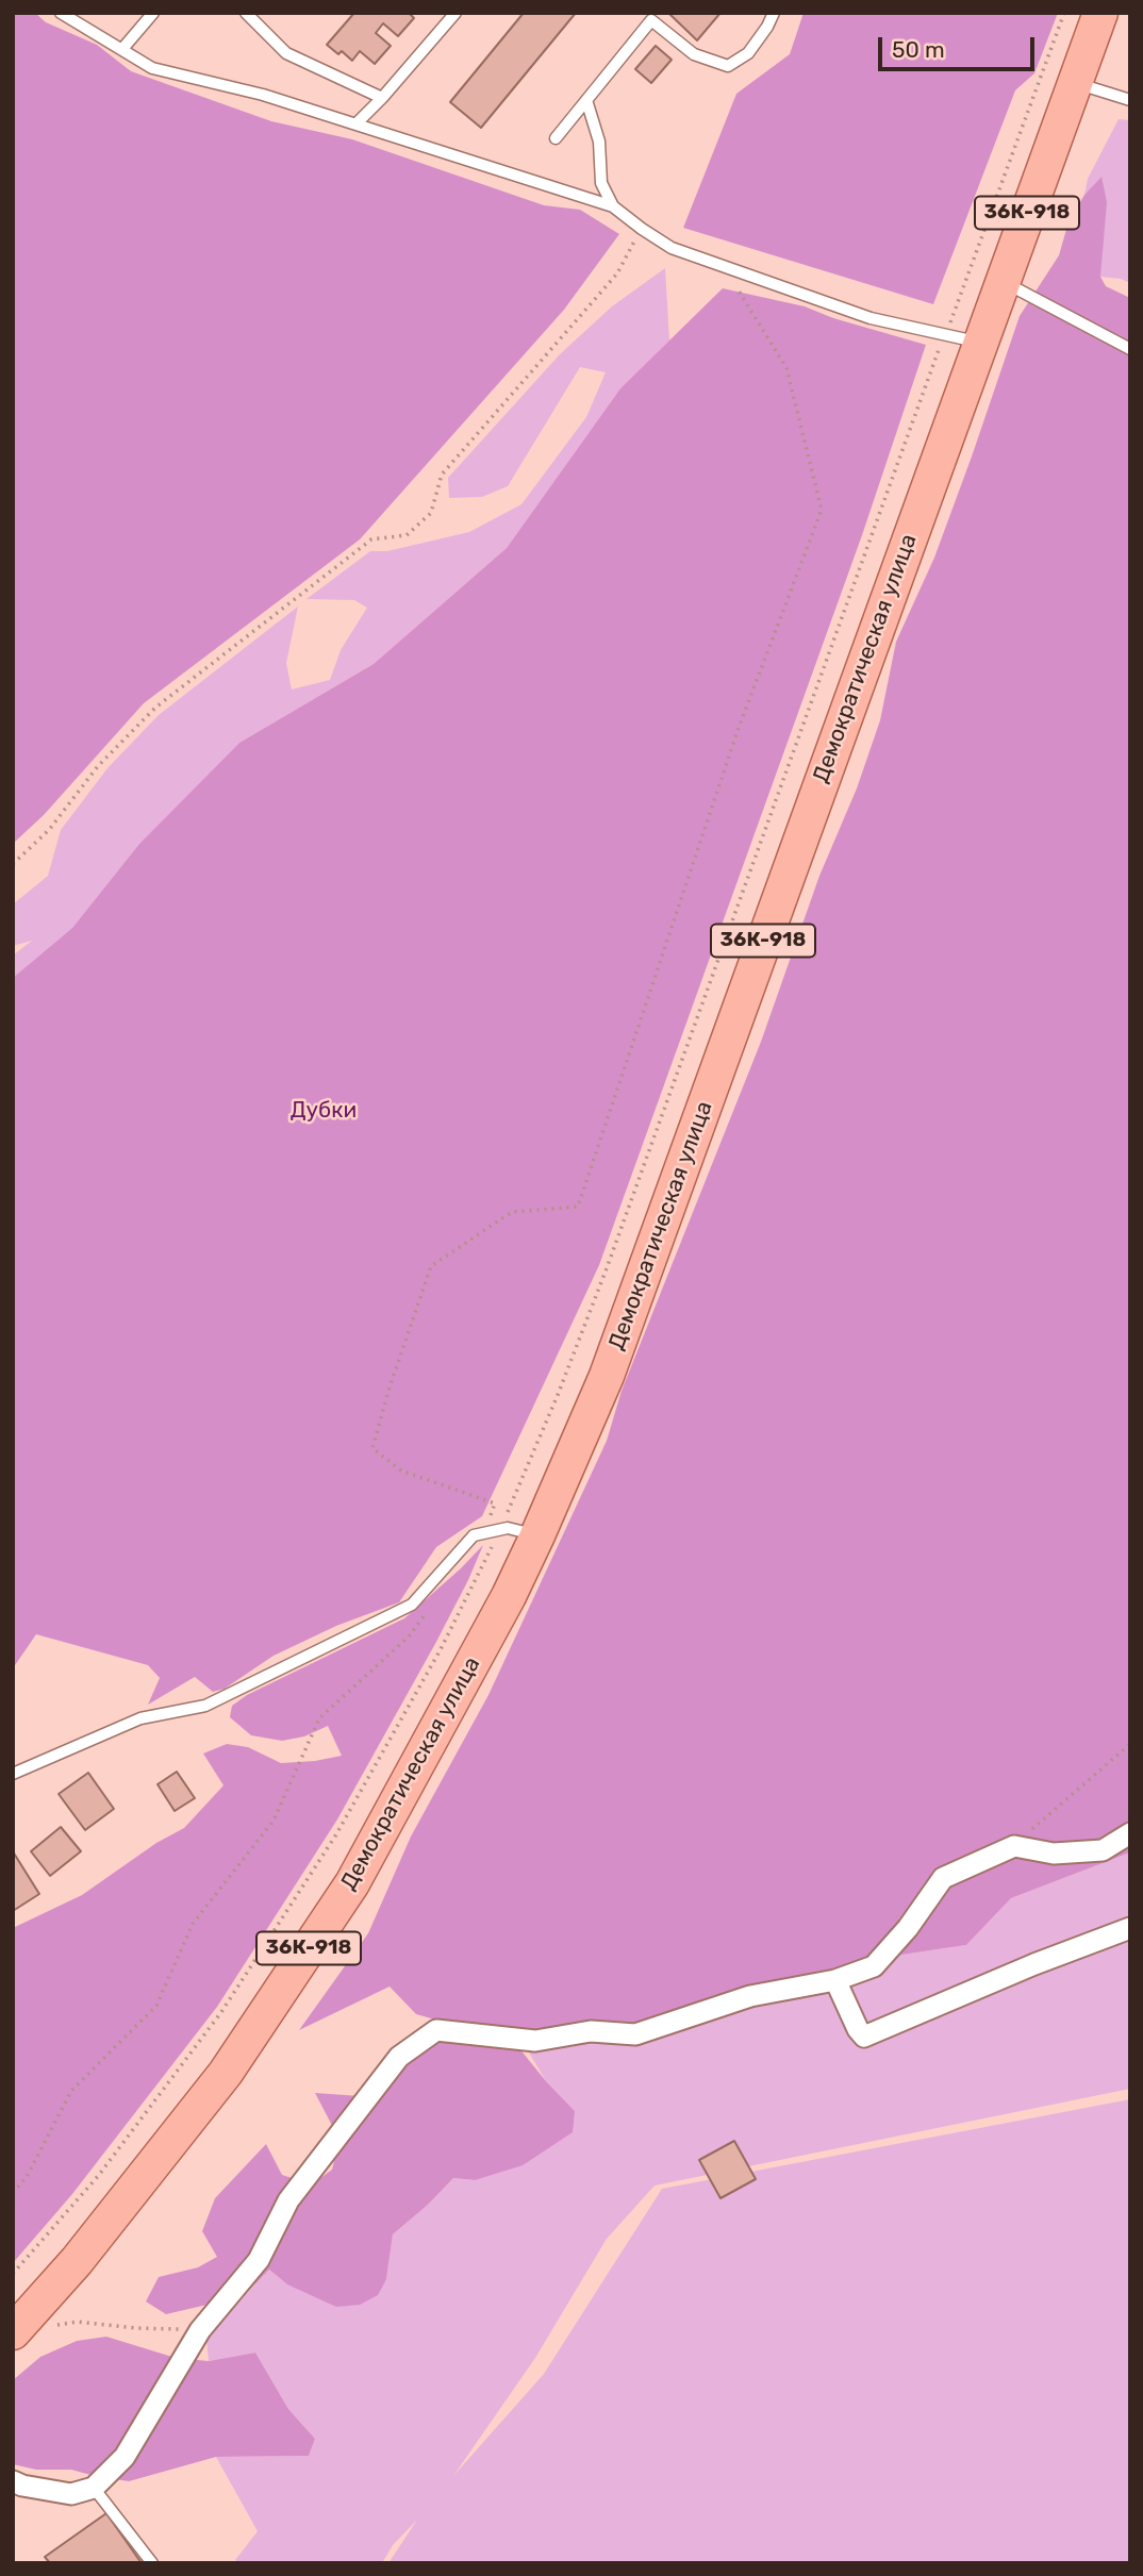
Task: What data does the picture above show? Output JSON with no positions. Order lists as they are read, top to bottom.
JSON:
{
  "streets": {
    "main road": ["36К-918", "Демократическая улица"]
  },
  "parks": ["Дубки"],
  "scale_bar": "50 m"
}
